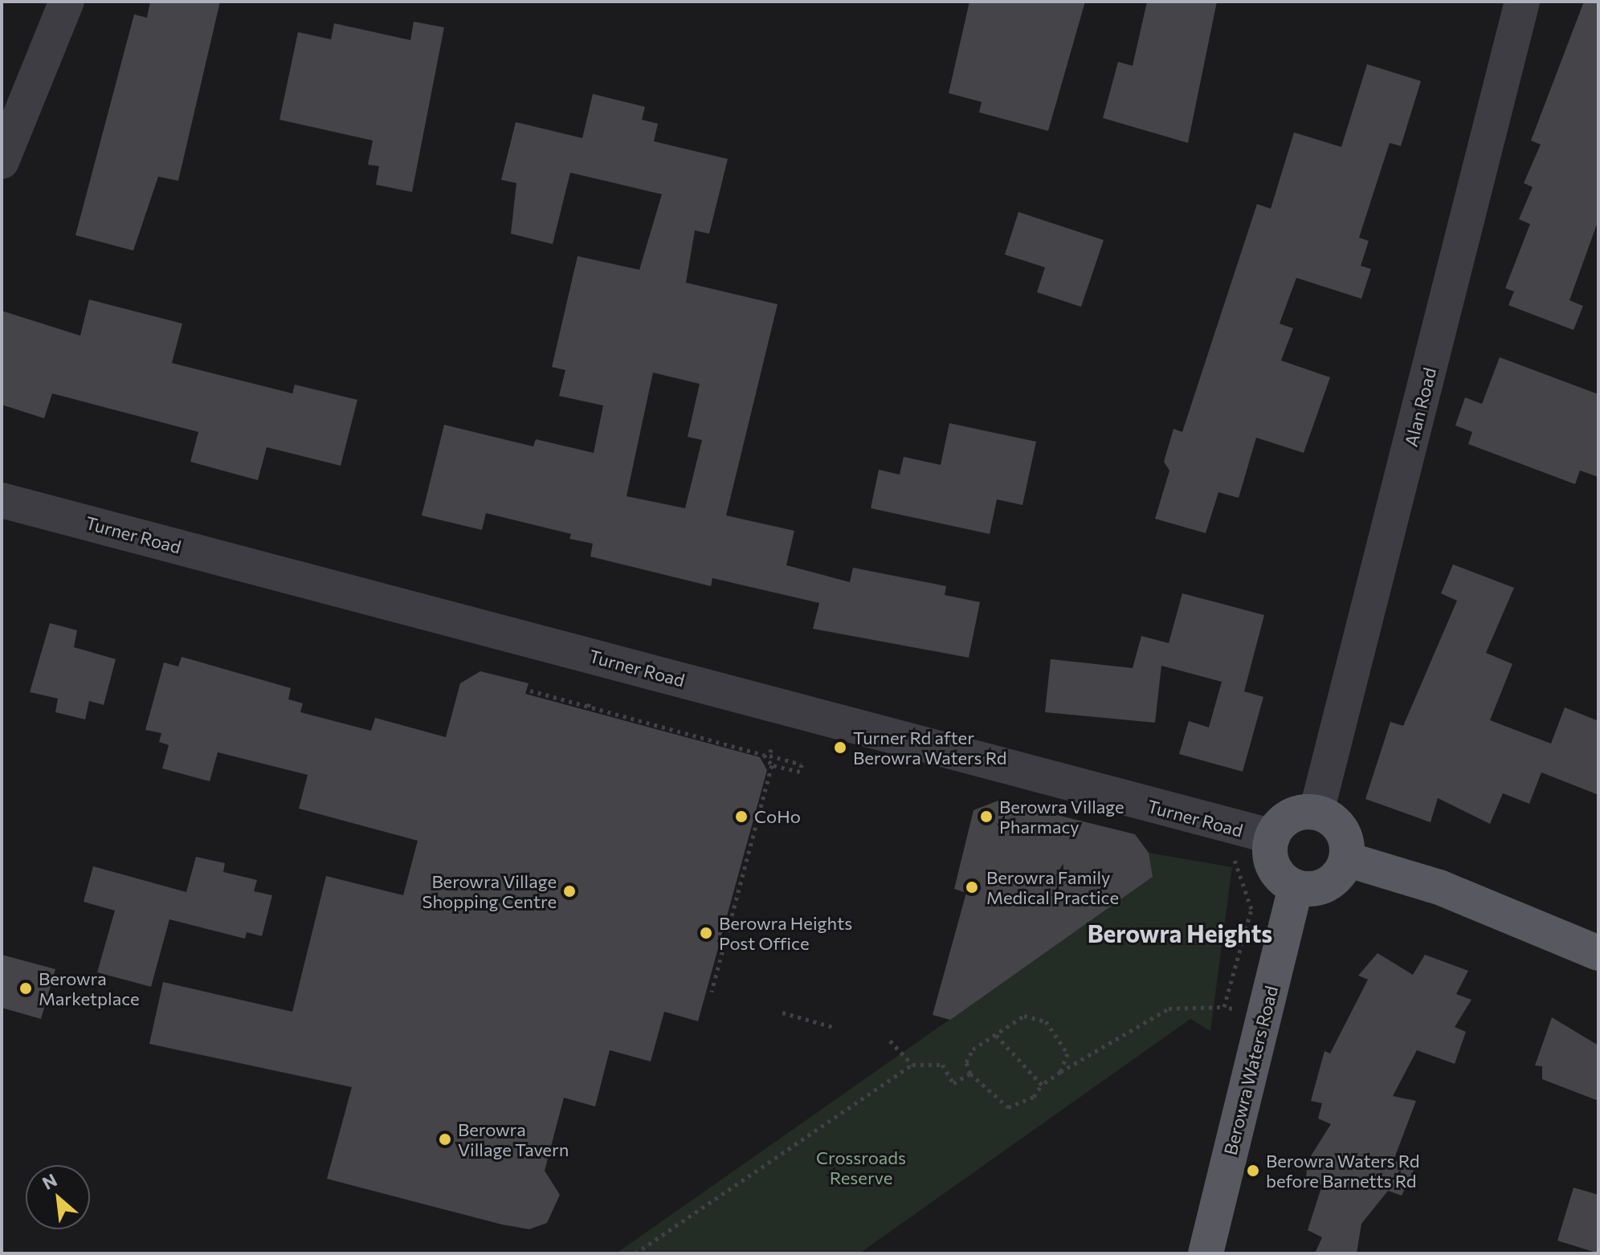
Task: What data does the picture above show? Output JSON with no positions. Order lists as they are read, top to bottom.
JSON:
{
  "streets": {
    "main road": ["Berowra Waters Road"],
    "street": ["Alan Road", "Turner Road"]
  },
  "crossings": [
    ["Alan Road", "Turner Road"],
    ["Alan Road", "Berowra Waters Road"],
    ["Turner Road", "Berowra Waters Road"]
  ],
  "districts": ["Berowra Heights"],
  "parks": ["Crossroads Reserve"],
  "places": [
    "Turner Rd after Berowra Waters Rd",
    "CoHo",
    "Berowra Village Pharmacy",
    "Berowra Family Medical Practice",
    "Berowra Village Shopping Centre",
    "Berowra Heights Post Office",
    "Berowra Marketplace",
    "Berowra Village Tavern",
    "Berowra Waters Rd before Barnetts Rd"
  ],
  "north": "top left"
}
